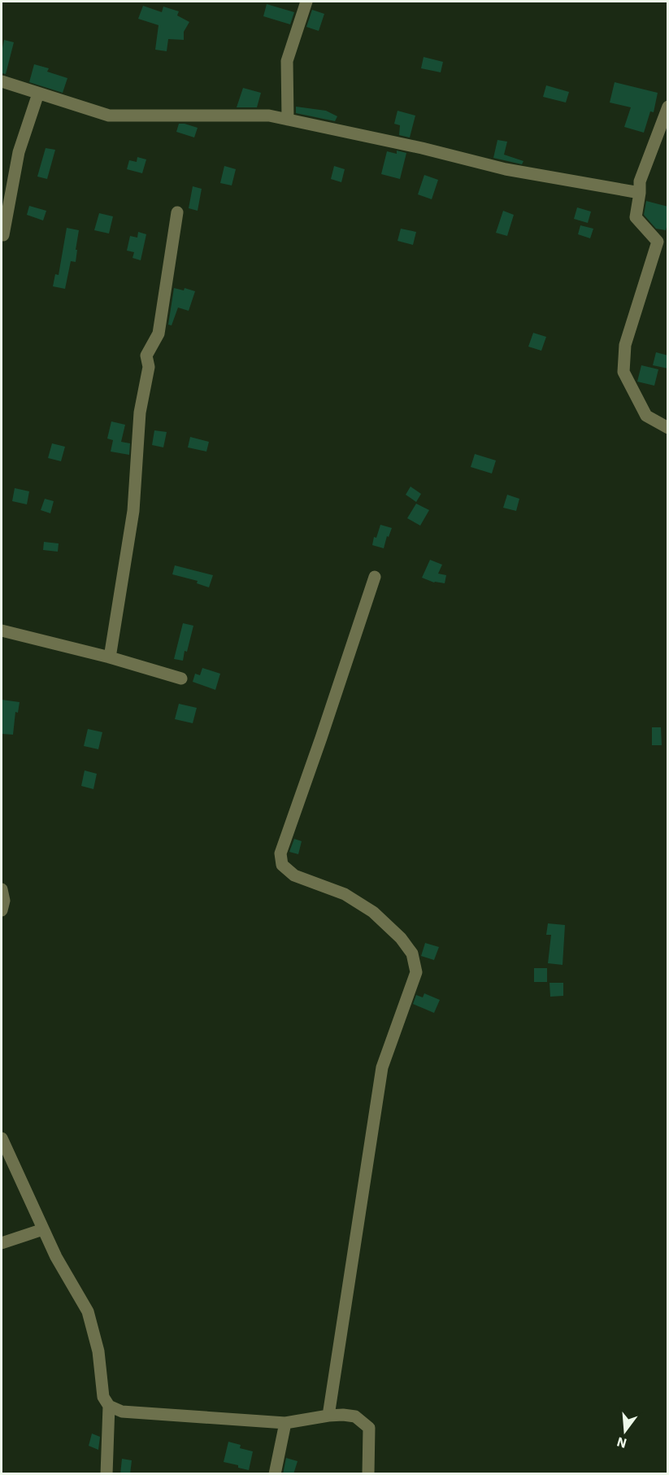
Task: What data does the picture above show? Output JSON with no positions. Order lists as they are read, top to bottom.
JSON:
{
  "north": "bottom"
}
